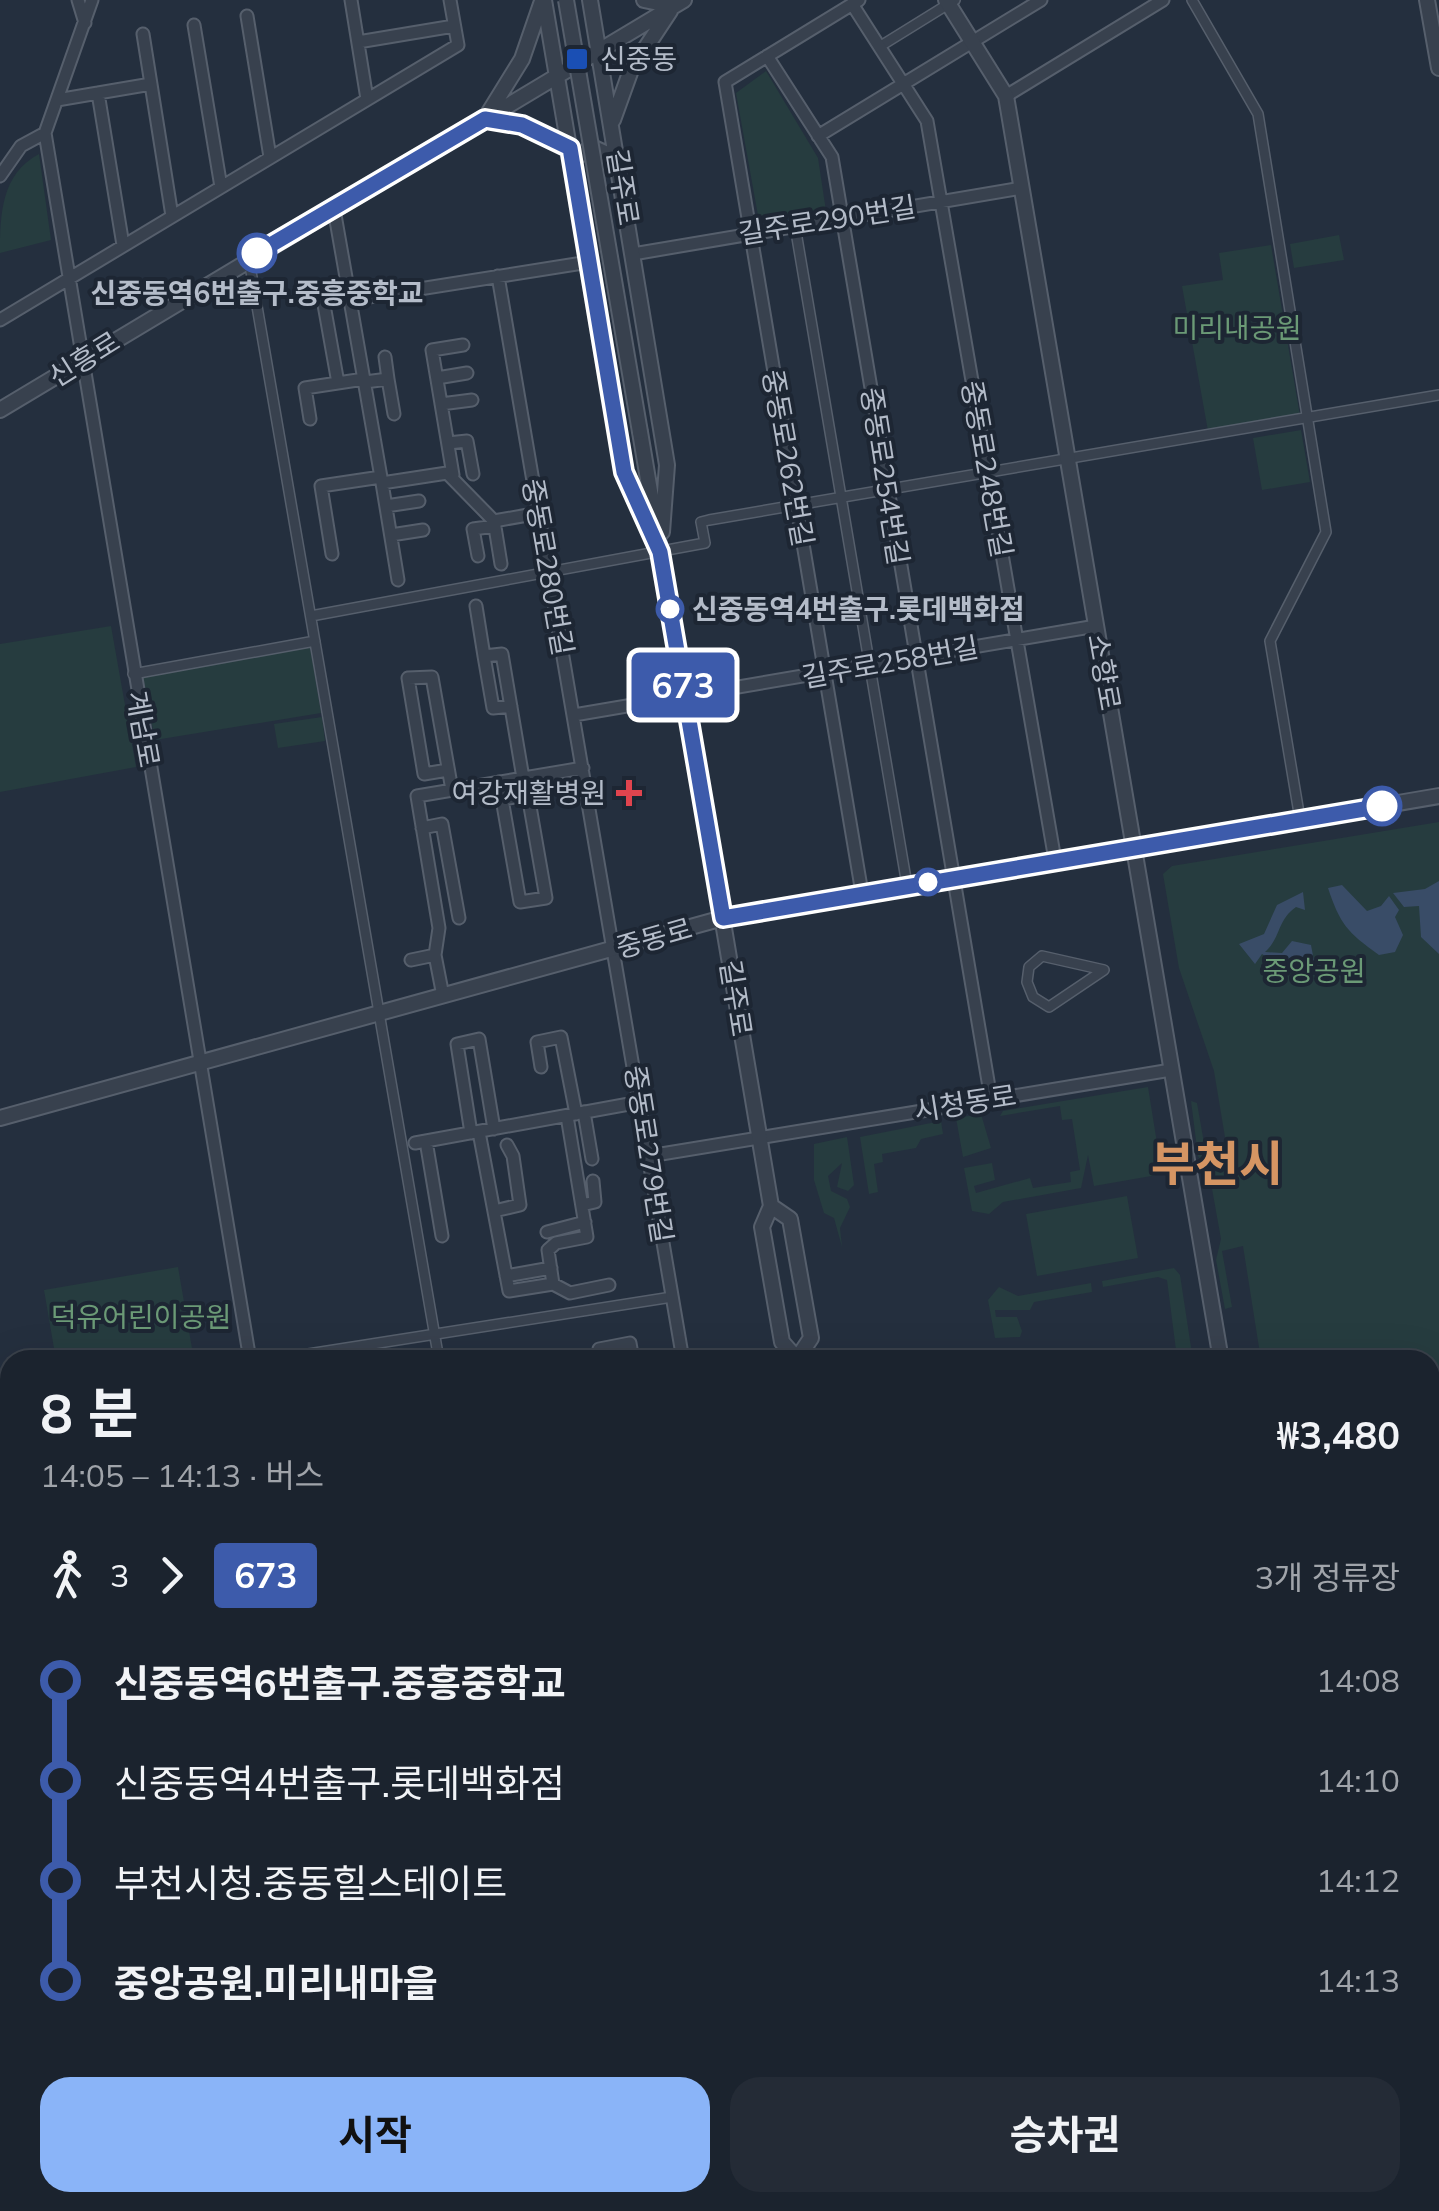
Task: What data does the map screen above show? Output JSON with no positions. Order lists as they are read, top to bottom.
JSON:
{
  "streets": {
    "street": [
      "길주로",
      "길주로290번길",
      "신흥로",
      "중동로262번길",
      "중동로248번길",
      "중동로254번길",
      "중동로280번길",
      "길주로258번길",
      "소향로",
      "계남로",
      "중동로",
      "시청동로",
      "중동로279번길"
    ]
  },
  "crossings": [
    ["길주로", "길주로290번길"],
    ["길주로", "신흥로"],
    ["길주로", "길주로258번길"],
    ["길주로", "중동로"],
    ["길주로", "시청동로"],
    ["길주로290번길", "중동로262번길"],
    ["길주로290번길", "중동로248번길"],
    ["길주로290번길", "중동로254번길"],
    ["길주로290번길", "소향로"],
    ["신흥로", "계남로"],
    ["중동로262번길", "중동로254번길"],
    ["중동로262번길", "길주로258번길"],
    ["중동로262번길", "중동로"],
    ["중동로248번길", "길주로258번길"],
    ["중동로248번길", "중동로"],
    ["중동로254번길", "길주로258번길"],
    ["중동로254번길", "중동로"],
    ["중동로254번길", "시청동로"],
    ["중동로280번길", "길주로258번길"],
    ["중동로280번길", "중동로"],
    ["중동로280번길", "중동로279번길"],
    ["길주로258번길", "소향로"],
    ["소향로", "중동로"],
    ["소향로", "시청동로"],
    ["계남로", "중동로"],
    ["중동로", "중동로279번길"],
    ["시청동로", "중동로279번길"]
  ],
  "districts": ["부천시"],
  "parks": ["미리내공원", "중앙공원", "덕유어린이공원"],
  "places": {
    "transit": ["신중동"],
    "other": ["신중동역6번출구.중흥중학교", "신중동역4번출구.롯데백화점"],
    "health": ["여강재활병원"]
  },
  "lines": ["bus line 673"],
  "page": {
    "on_map": "673",
    "heading": ["8 분", "14:05 – 14:13 · 버스", "₩3,480"],
    "legs": ["3", "673", "3개 정류장"],
    "list": [
      {
        "name": "신중동역6번출구.중흥중학교",
        "value": "14:08"
      },
      {
        "name": "신중동역4번출구.롯데백화점",
        "value": "14:10"
      },
      {
        "name": "부천시청.중동힐스테이트",
        "value": "14:12"
      },
      {
        "name": "중앙공원.미리내마을",
        "value": "14:13"
      }
    ],
    "buttons": ["시작", "승차권"]
  }
}
